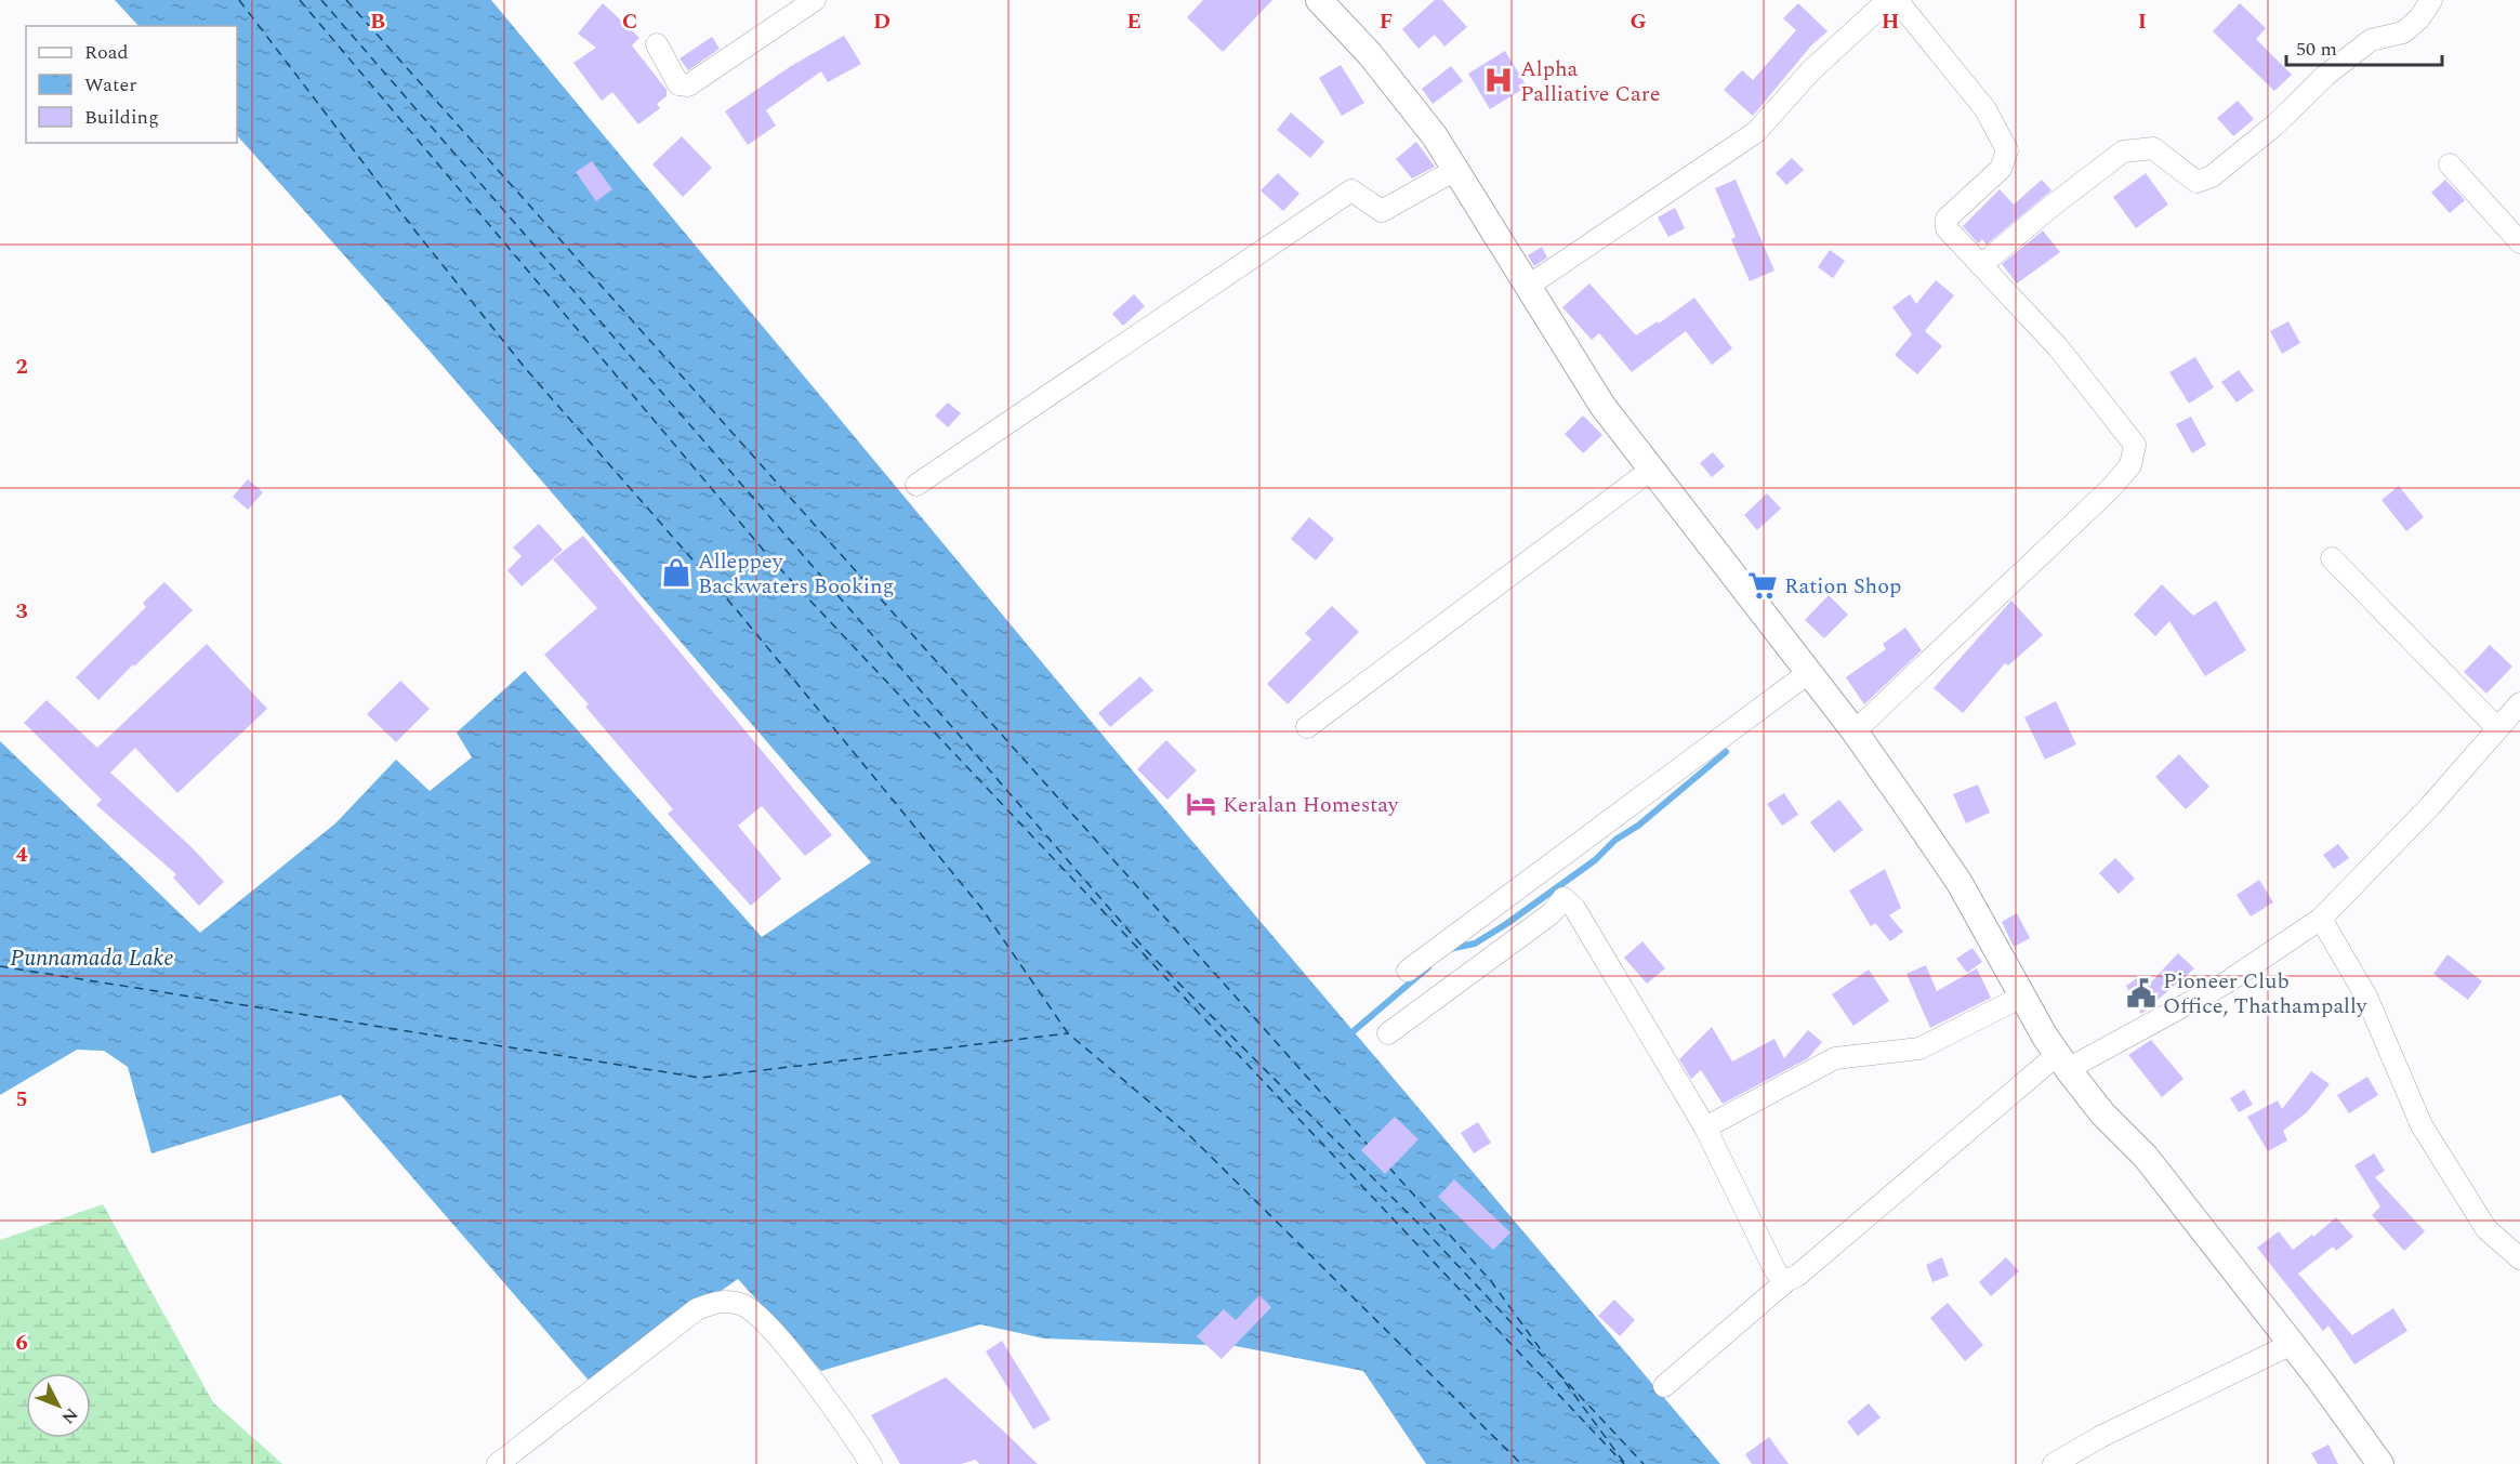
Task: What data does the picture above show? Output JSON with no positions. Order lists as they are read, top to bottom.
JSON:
{
  "water": ["Punnamada Lake"],
  "places": {
    "hospital": ["Alpha Palliative Care"],
    "shop": ["Alleppey Backwaters Booking"],
    "supermarket": ["Ration Shop"],
    "hotel": ["Keralan Homestay"],
    "public building": ["Pioneer Club Office, Thathampally"]
  },
  "legend": ["Road", "Water", "Building"],
  "scale_bar": "50 m",
  "north": "bottom right",
  "grid": {
    "columns": [
      "B",
      "C",
      "D",
      "E",
      "F",
      "G",
      "H",
      "I"
    ],
    "rows": [
      "2",
      "3",
      "4",
      "5",
      "6"
    ]
  }
}
